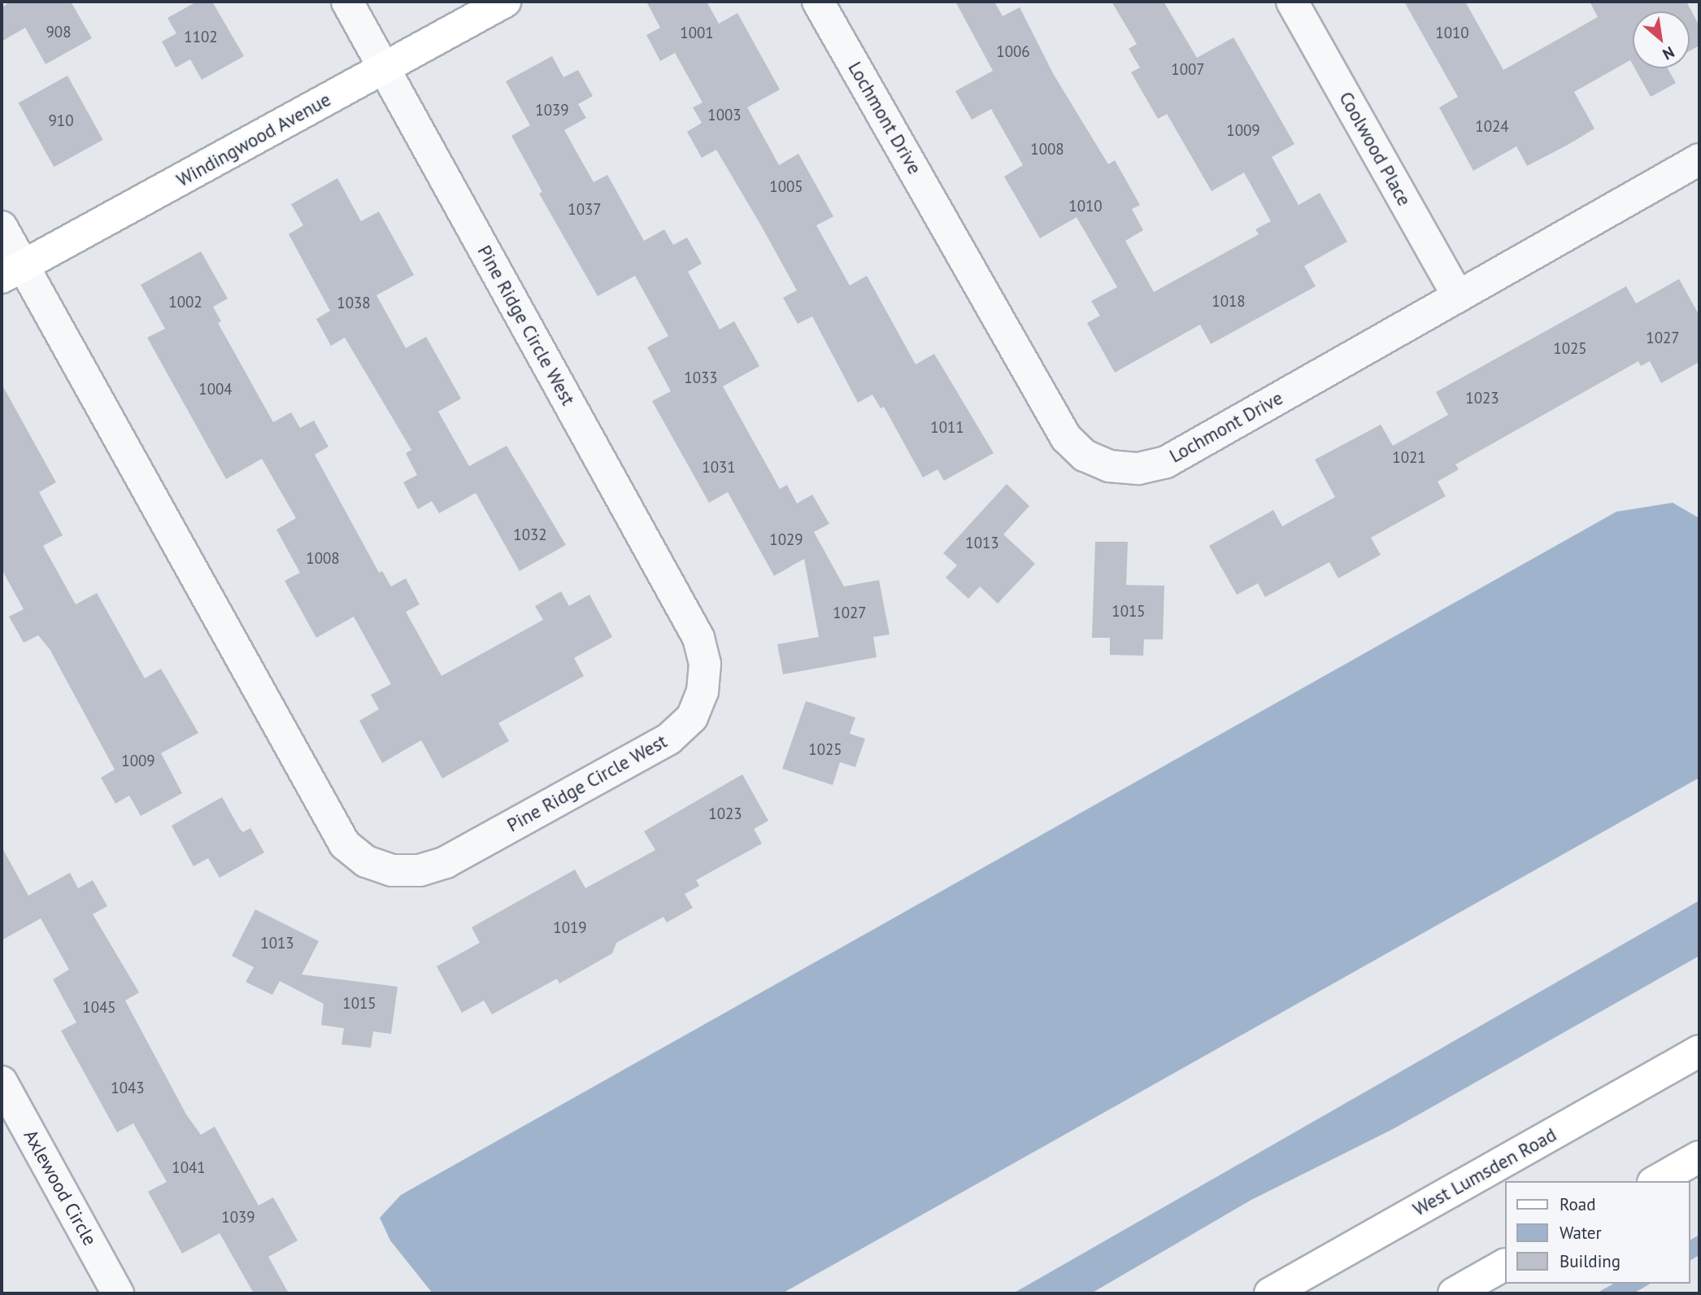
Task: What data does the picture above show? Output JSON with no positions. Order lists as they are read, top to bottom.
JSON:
{
  "streets": {
    "main road": ["Windingwood Avenue", "West Lumsden Road"],
    "street": [
      "Lochmont Drive",
      "Coolwood Place",
      "Pine Ridge Circle West",
      "Axlewood Circle"
    ]
  },
  "crossings": [
    ["Lochmont Drive", "Coolwood Place"],
    ["Windingwood Avenue", "Pine Ridge Circle West"]
  ],
  "house_numbers": [
    "908",
    "1001",
    "1010",
    "1102",
    "1006",
    "1007",
    "1039",
    "1003",
    "910",
    "1024",
    "1009",
    "1008",
    "1005",
    "1010",
    "1037",
    "1018",
    "1002",
    "1038",
    "1027",
    "1025",
    "1033",
    "1004",
    "1023",
    "1011",
    "1021",
    "1031",
    "1032",
    "1029",
    "1013",
    "1008",
    "1015",
    "1027",
    "1025",
    "1009",
    "1023",
    "1019",
    "1013",
    "1015",
    "1045",
    "1043",
    "1041",
    "1039"
  ],
  "legend": ["Road", "Water", "Building"],
  "north": "bottom right"
}
